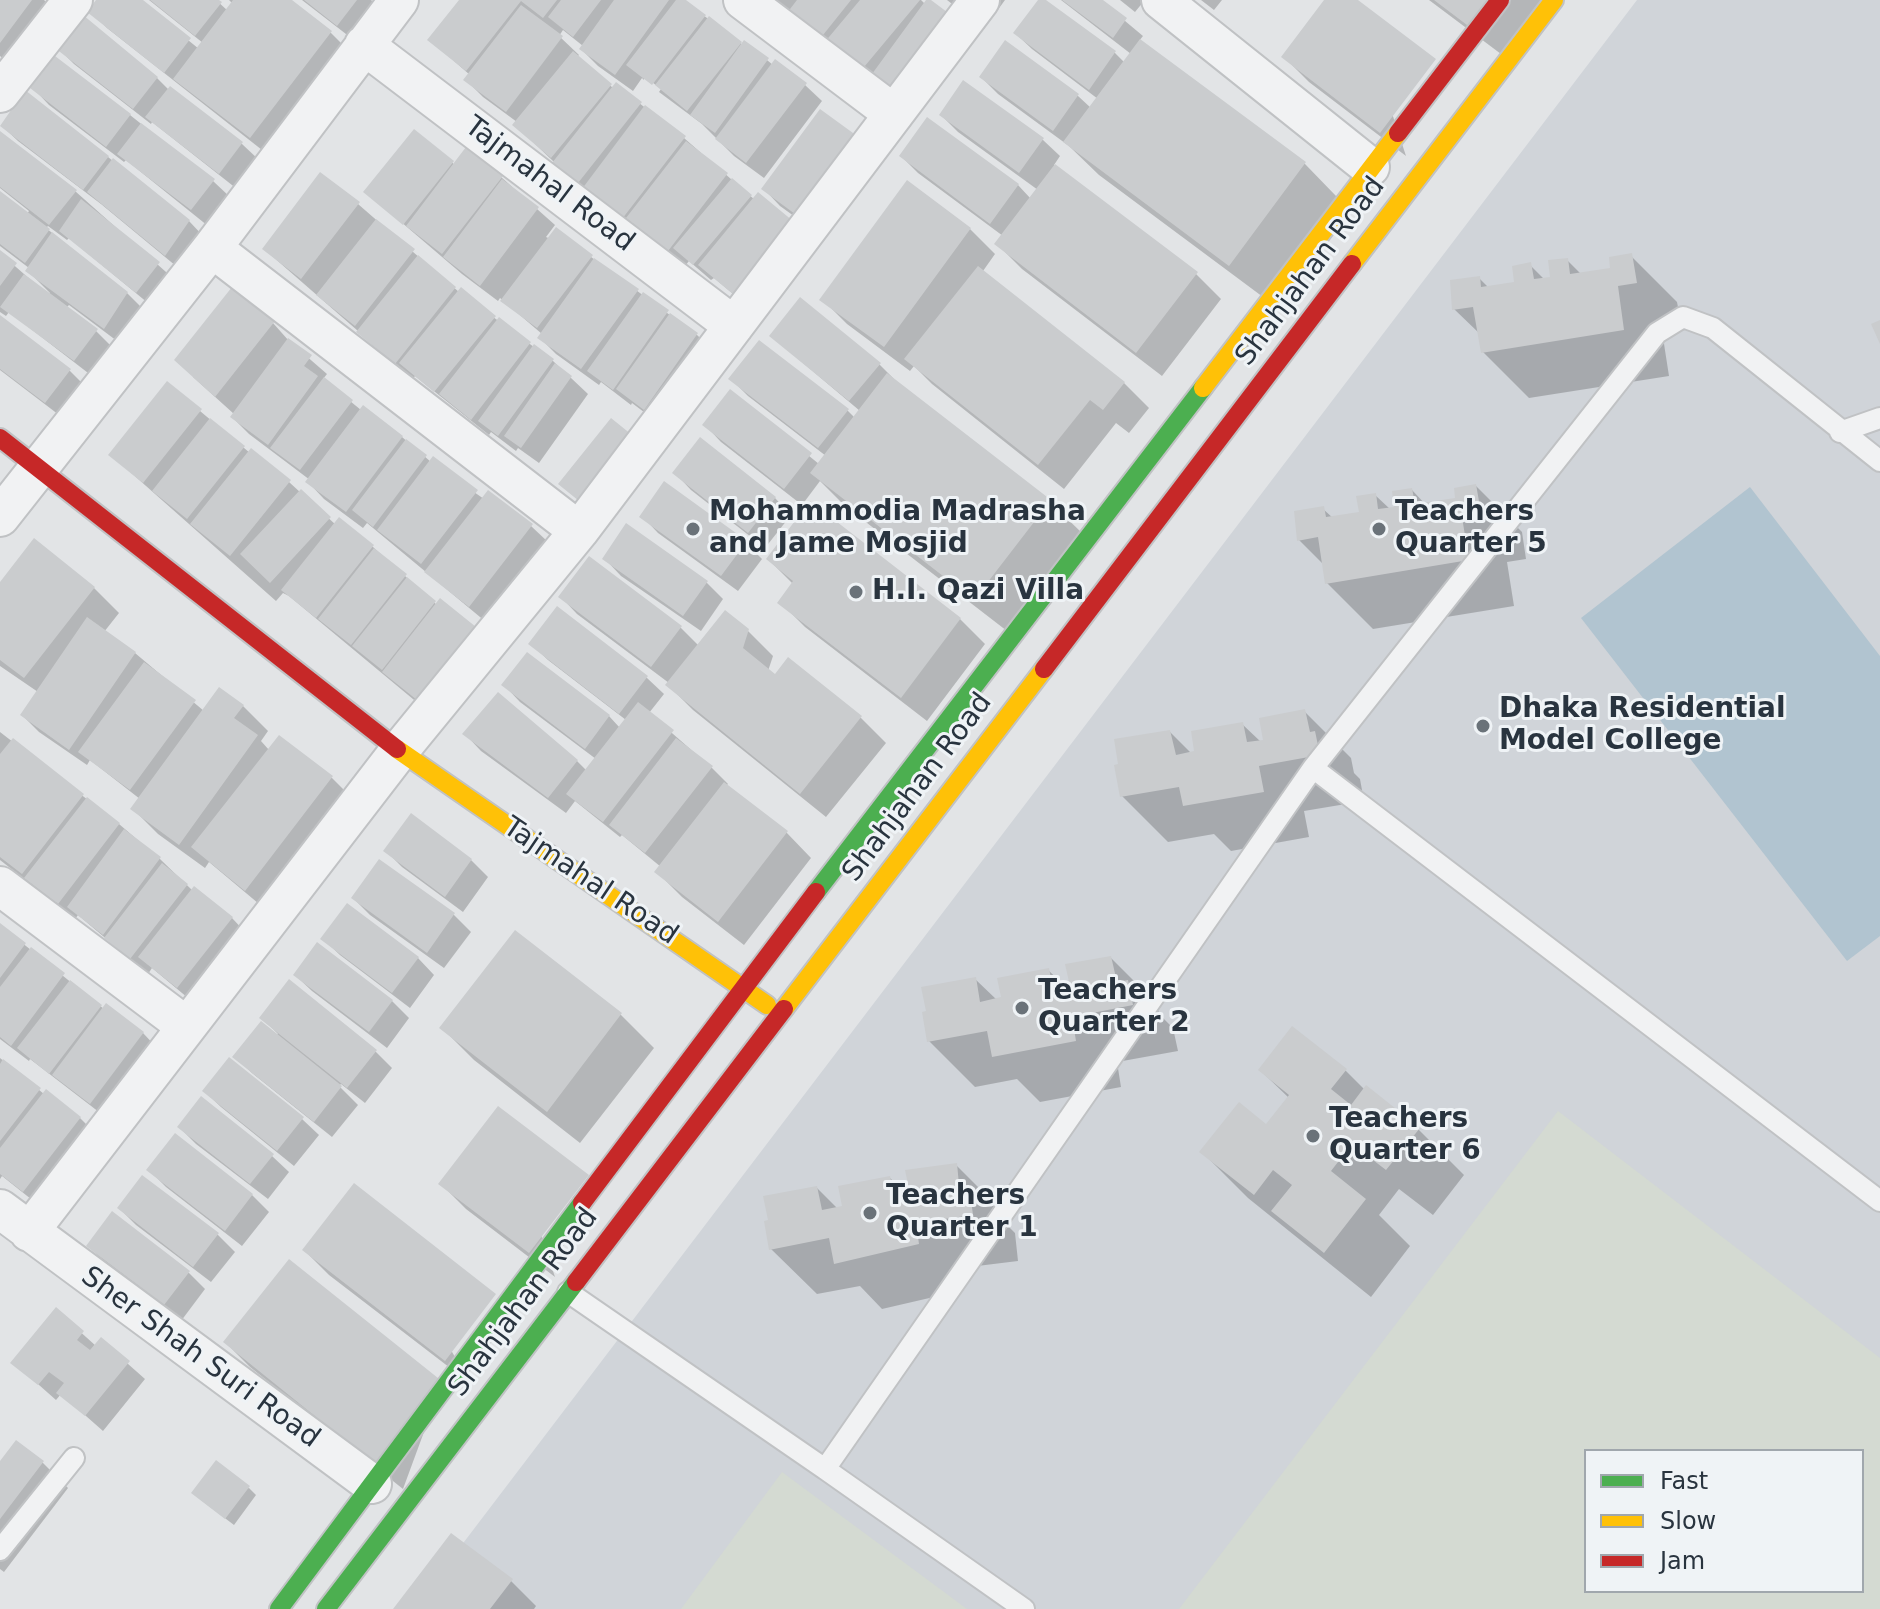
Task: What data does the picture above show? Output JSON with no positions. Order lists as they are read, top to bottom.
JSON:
{
  "streets": {
    "street": ["Tajmahal Road", "Shahjahan Road", "Sher Shah Suri Road"]
  },
  "crossings": [
    ["Tajmahal Road", "Shahjahan Road"],
    ["Tajmahal Road", "Sher Shah Suri Road"],
    ["Shahjahan Road", "Sher Shah Suri Road"]
  ],
  "places": [
    "Mohammodia Madrasha and Jame Mosjid",
    "Teachers Quarter 5",
    "H.I. Qazi Villa",
    "Dhaka Residential Model College",
    "Teachers Quarter 2",
    "Teachers Quarter 6",
    "Teachers Quarter 1"
  ],
  "legend": ["Fast", "Slow", "Jam"]
}
